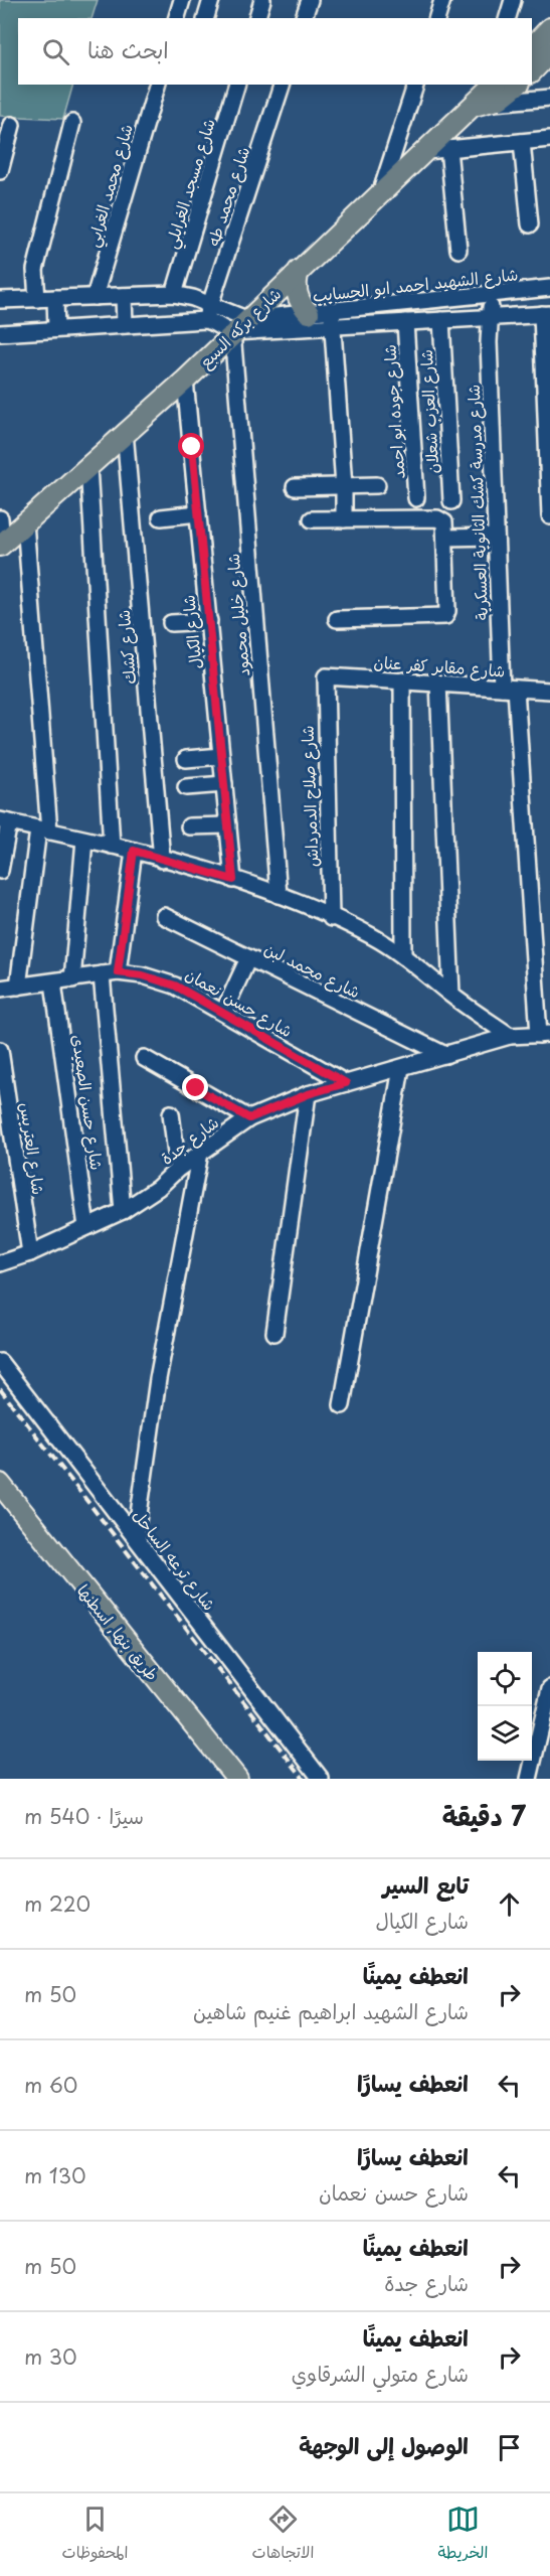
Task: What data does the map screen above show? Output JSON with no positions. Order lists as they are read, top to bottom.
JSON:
{
  "streets": {
    "main road": ["شارع بركه السبع", "طريق بنها, اسطنها"],
    "street": [
      "شارع مسجد الغرابلي",
      "شارع محمد الغرابي",
      "شارع محمد طه",
      "شارع الشهيد احمد ابو الحسايب",
      "شارع جوده ابو احمد",
      "شارع العزب شعلان",
      "شارع مدرسة كشك الثانوية العسكرية",
      "شارع خليل محمود",
      "شارع الكيال",
      "شارع كشك",
      "شارع مقابر كفر عنان",
      "شارع صلاح الدمرداش",
      "شارع محمد لبن",
      "شارع حسن نعمان",
      "شارع حسن الصعيدى",
      "شارع جدة",
      "شارع العتريس",
      "شارع ترعه الساحل"
    ]
  },
  "crossings": [
    ["شارع مسجد الغرابلي", "شارع الشهيد احمد ابو الحسايب"],
    ["شارع محمد الغرابي", "شارع الشهيد احمد ابو الحسايب"],
    ["شارع محمد طه", "شارع الشهيد احمد ابو الحسايب"],
    ["شارع الشهيد احمد ابو الحسايب", "شارع بركه السبع"],
    ["شارع الشهيد احمد ابو الحسايب", "شارع جوده ابو احمد"],
    ["شارع الشهيد احمد ابو الحسايب", "شارع العزب شعلان"],
    ["شارع الشهيد احمد ابو الحسايب", "شارع مدرسة كشك الثانوية العسكرية"],
    ["شارع الشهيد احمد ابو الحسايب", "شارع خليل محمود"],
    ["شارع بركه السبع", "شارع خليل محمود"],
    ["شارع بركه السبع", "شارع الكيال"],
    ["شارع بركه السبع", "شارع كشك"],
    ["شارع مدرسة كشك الثانوية العسكرية", "شارع مقابر كفر عنان"],
    ["شارع مدرسة كشك الثانوية العسكرية", "شارع جدة"],
    ["شارع مقابر كفر عنان", "شارع صلاح الدمرداش"],
    ["شارع محمد لبن", "شارع جدة"],
    ["شارع حسن نعمان", "شارع حسن الصعيدى"],
    ["شارع حسن نعمان", "شارع جدة"],
    ["شارع حسن الصعيدى", "شارع جدة"],
    ["شارع جدة", "شارع العتريس"]
  ],
  "page": {
    "search": "ابحث هنا",
    "heading": ["7 دقيقة", "سيرًا · 540 m"],
    "list": [
      ["تابع السير", "شارع الكيال", "220 m"],
      ["انعطف يمينًا", "شارع الشهيد ابراهيم غنيم شاهين", "50 m"],
      ["انعطف يسارًا", "60 m"],
      ["انعطف يسارًا", "شارع حسن نعمان", "130 m"],
      ["انعطف يمينًا", "شارع جدة", "50 m"],
      ["انعطف يمينًا", "شارع متولي الشرقاوي", "30 m"],
      "الوصول إلى الوجهة"
    ],
    "nav": ["الخريطة", "الاتجاهات", "المحفوظات"]
  }
}
